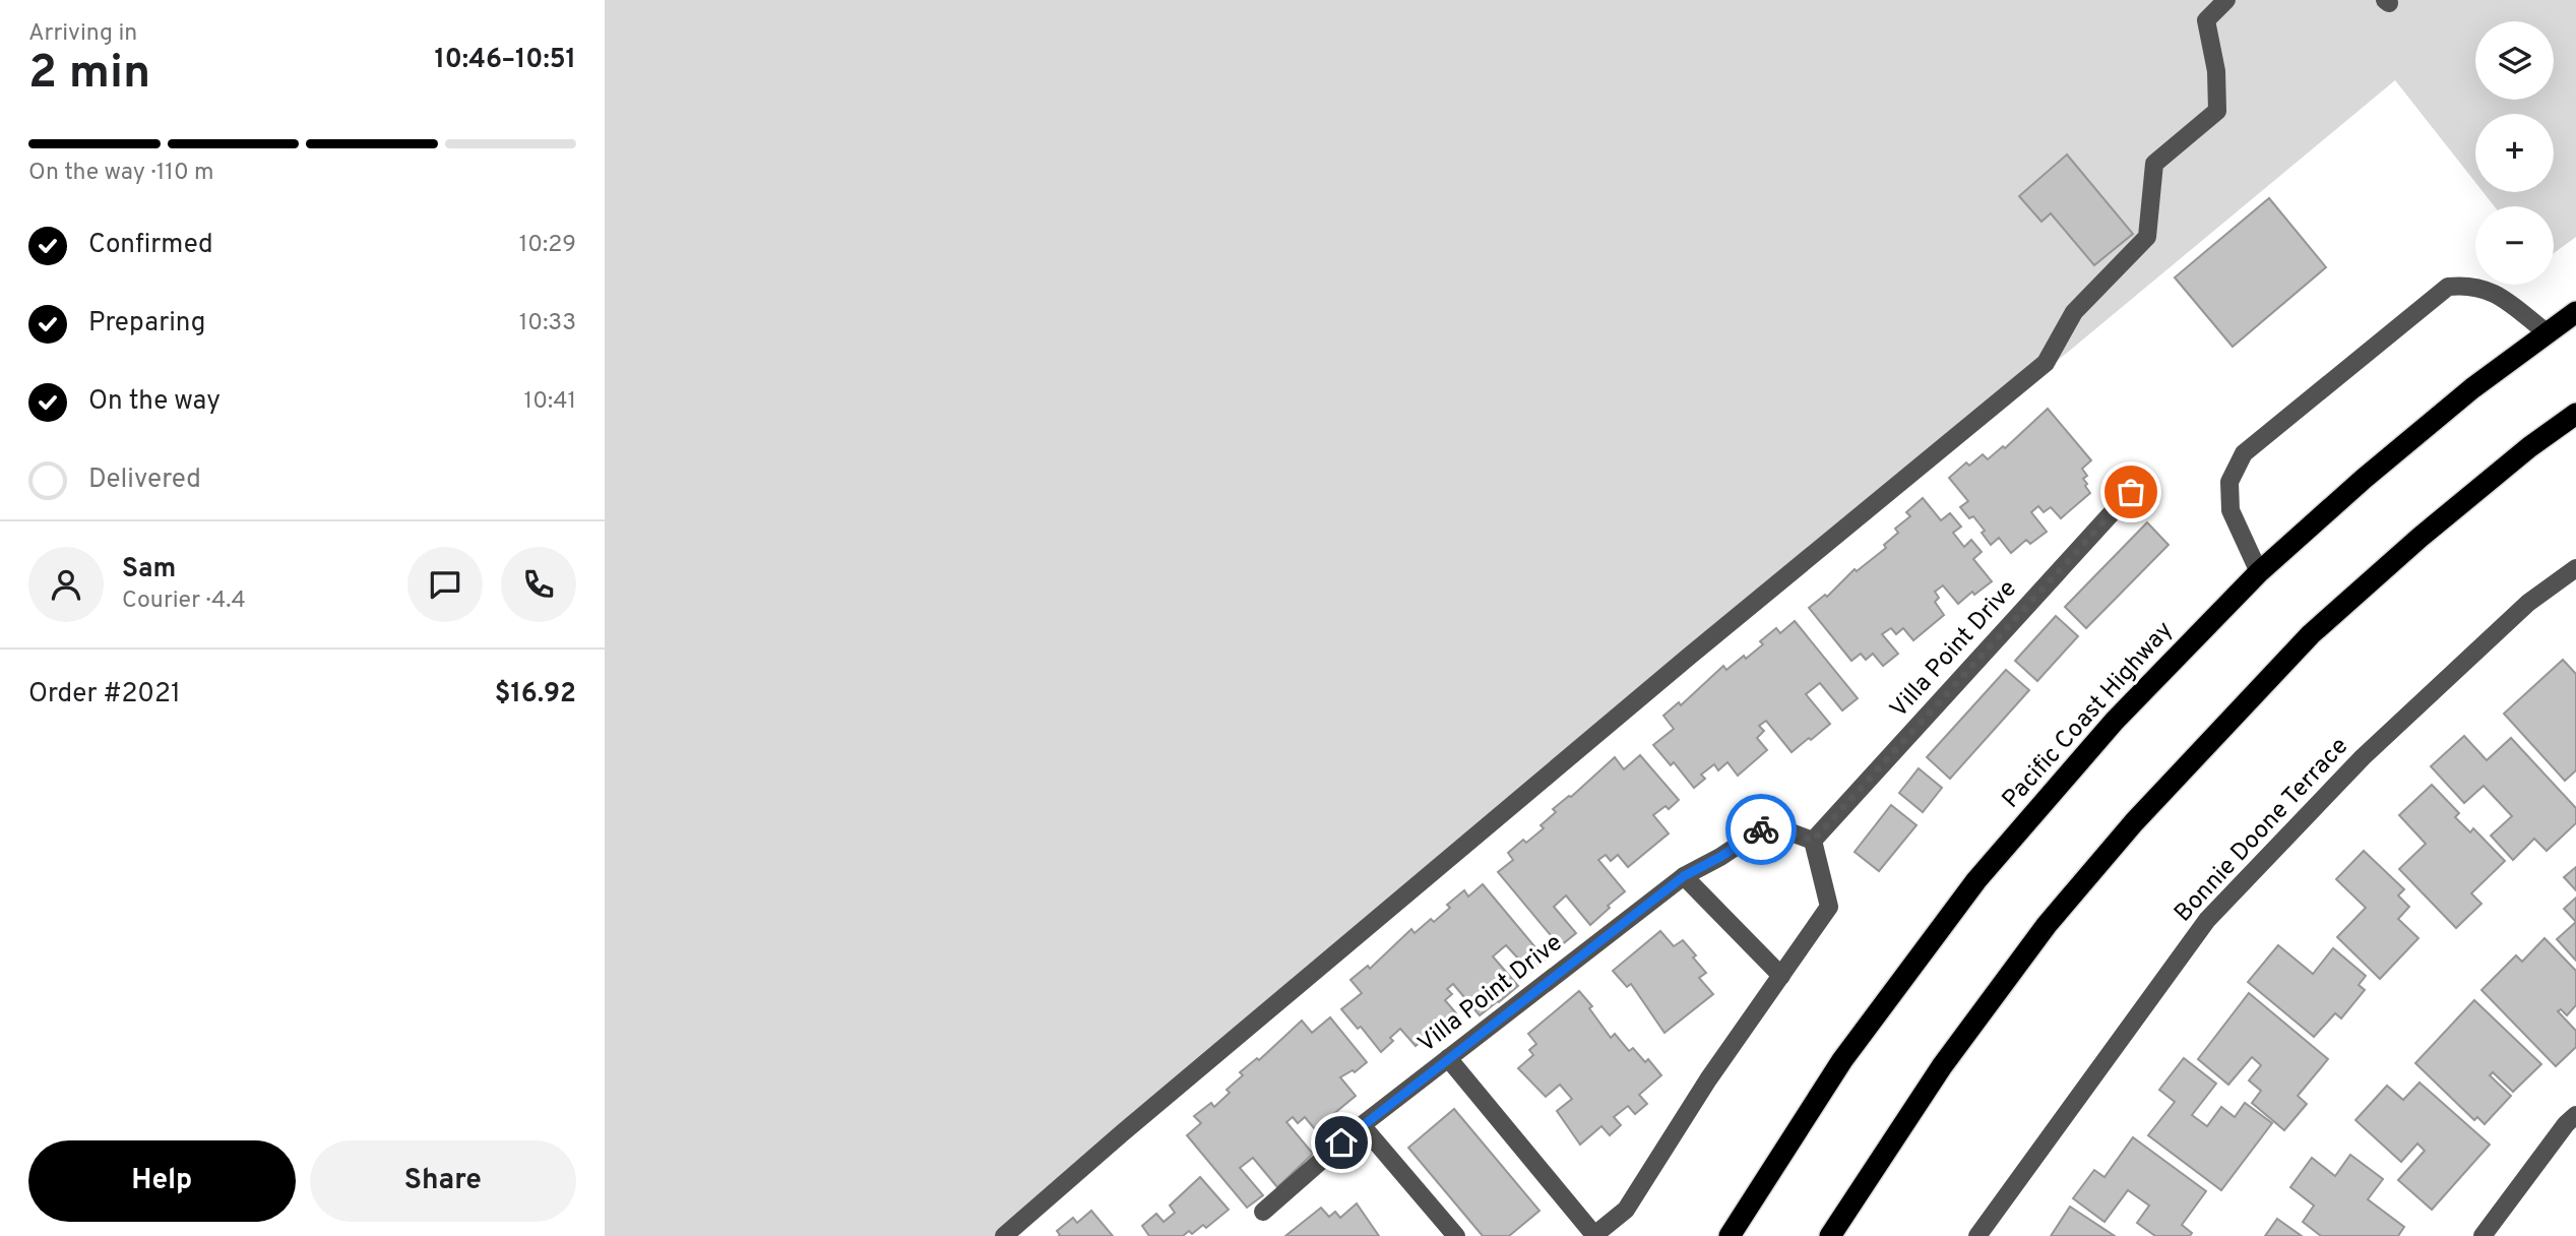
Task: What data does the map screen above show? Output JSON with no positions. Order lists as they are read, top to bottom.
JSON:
{
  "streets": {
    "highway": ["Pacific Coast Highway"],
    "street": ["Villa Point Drive", "Bonnie Doone Terrace"]
  },
  "page": {
    "heading": ["2 min", "Arriving in", "10:46–10:51"],
    "panel": [
      "Sam",
      "Courier · 4.4",
      "Order #2021",
      "$16.92"
    ],
    "map_buttons": ["+", "−"],
    "bar": "On the way · 110 m",
    "list": [
      ["Confirmed", "10:29"],
      ["Preparing", "10:33"],
      ["On the way", "10:41"],
      "Delivered"
    ],
    "buttons": ["Help", "Share"]
  }
}
